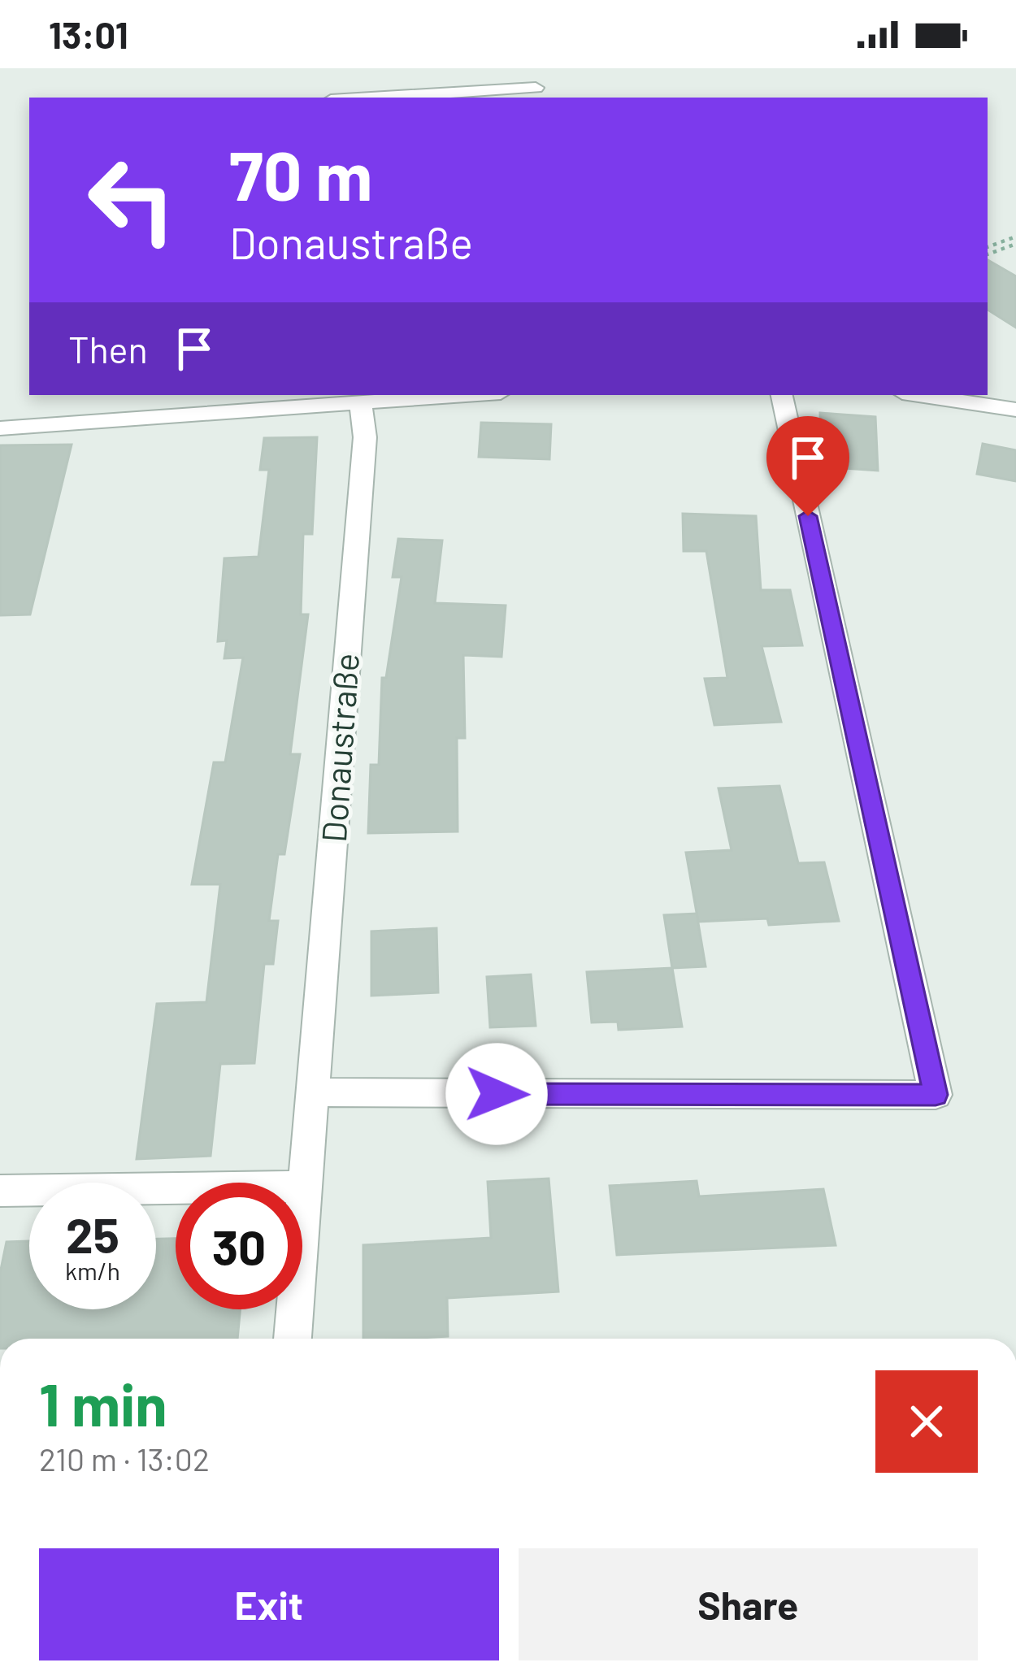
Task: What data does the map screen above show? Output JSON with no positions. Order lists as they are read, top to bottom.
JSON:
{
  "streets": {
    "street": ["Donaustraße"]
  },
  "page": {
    "status": "13:01",
    "turn": ["70 m", "Donaustraße"],
    "then": "Then",
    "speed": "25 km/h",
    "limit": "30",
    "heading": ["1 min", "210 m · 13:02"],
    "buttons": ["Exit", "Share"]
  }
}
